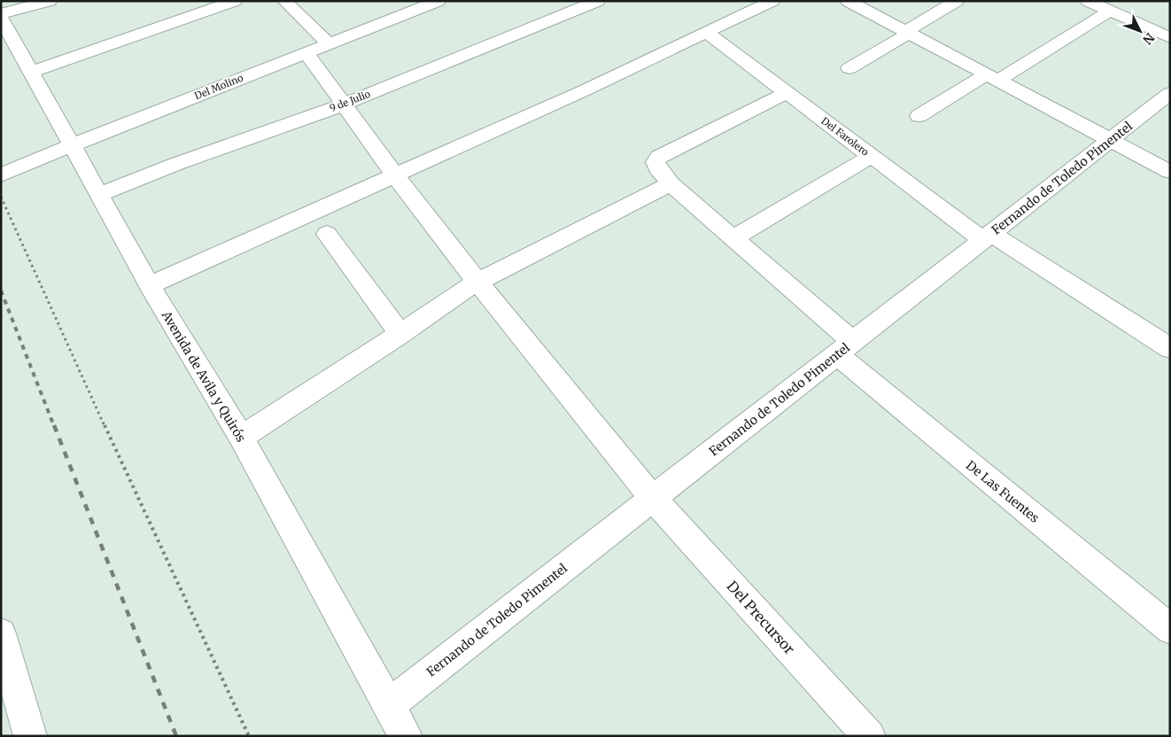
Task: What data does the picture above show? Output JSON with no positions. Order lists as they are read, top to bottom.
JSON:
{
  "streets": {
    "street": [
      "Del Molino",
      "9 de Julio",
      "Del Farolero",
      "Fernando de Toledo Pimentel",
      "Avenida de Avila y Quirós",
      "De Las Fuentes",
      "Del Precursor"
    ]
  },
  "crossings": [
    ["Del Molino", "Avenida de Avila y Quirós"],
    ["Del Molino", "Del Precursor"],
    ["9 de Julio", "Avenida de Avila y Quirós"],
    ["9 de Julio", "Del Precursor"],
    ["Del Farolero", "Fernando de Toledo Pimentel"],
    ["Del Farolero", "De Las Fuentes"],
    ["Fernando de Toledo Pimentel", "Avenida de Avila y Quirós"],
    ["Fernando de Toledo Pimentel", "De Las Fuentes"],
    ["Fernando de Toledo Pimentel", "Del Precursor"]
  ],
  "north": "bottom right"
}
